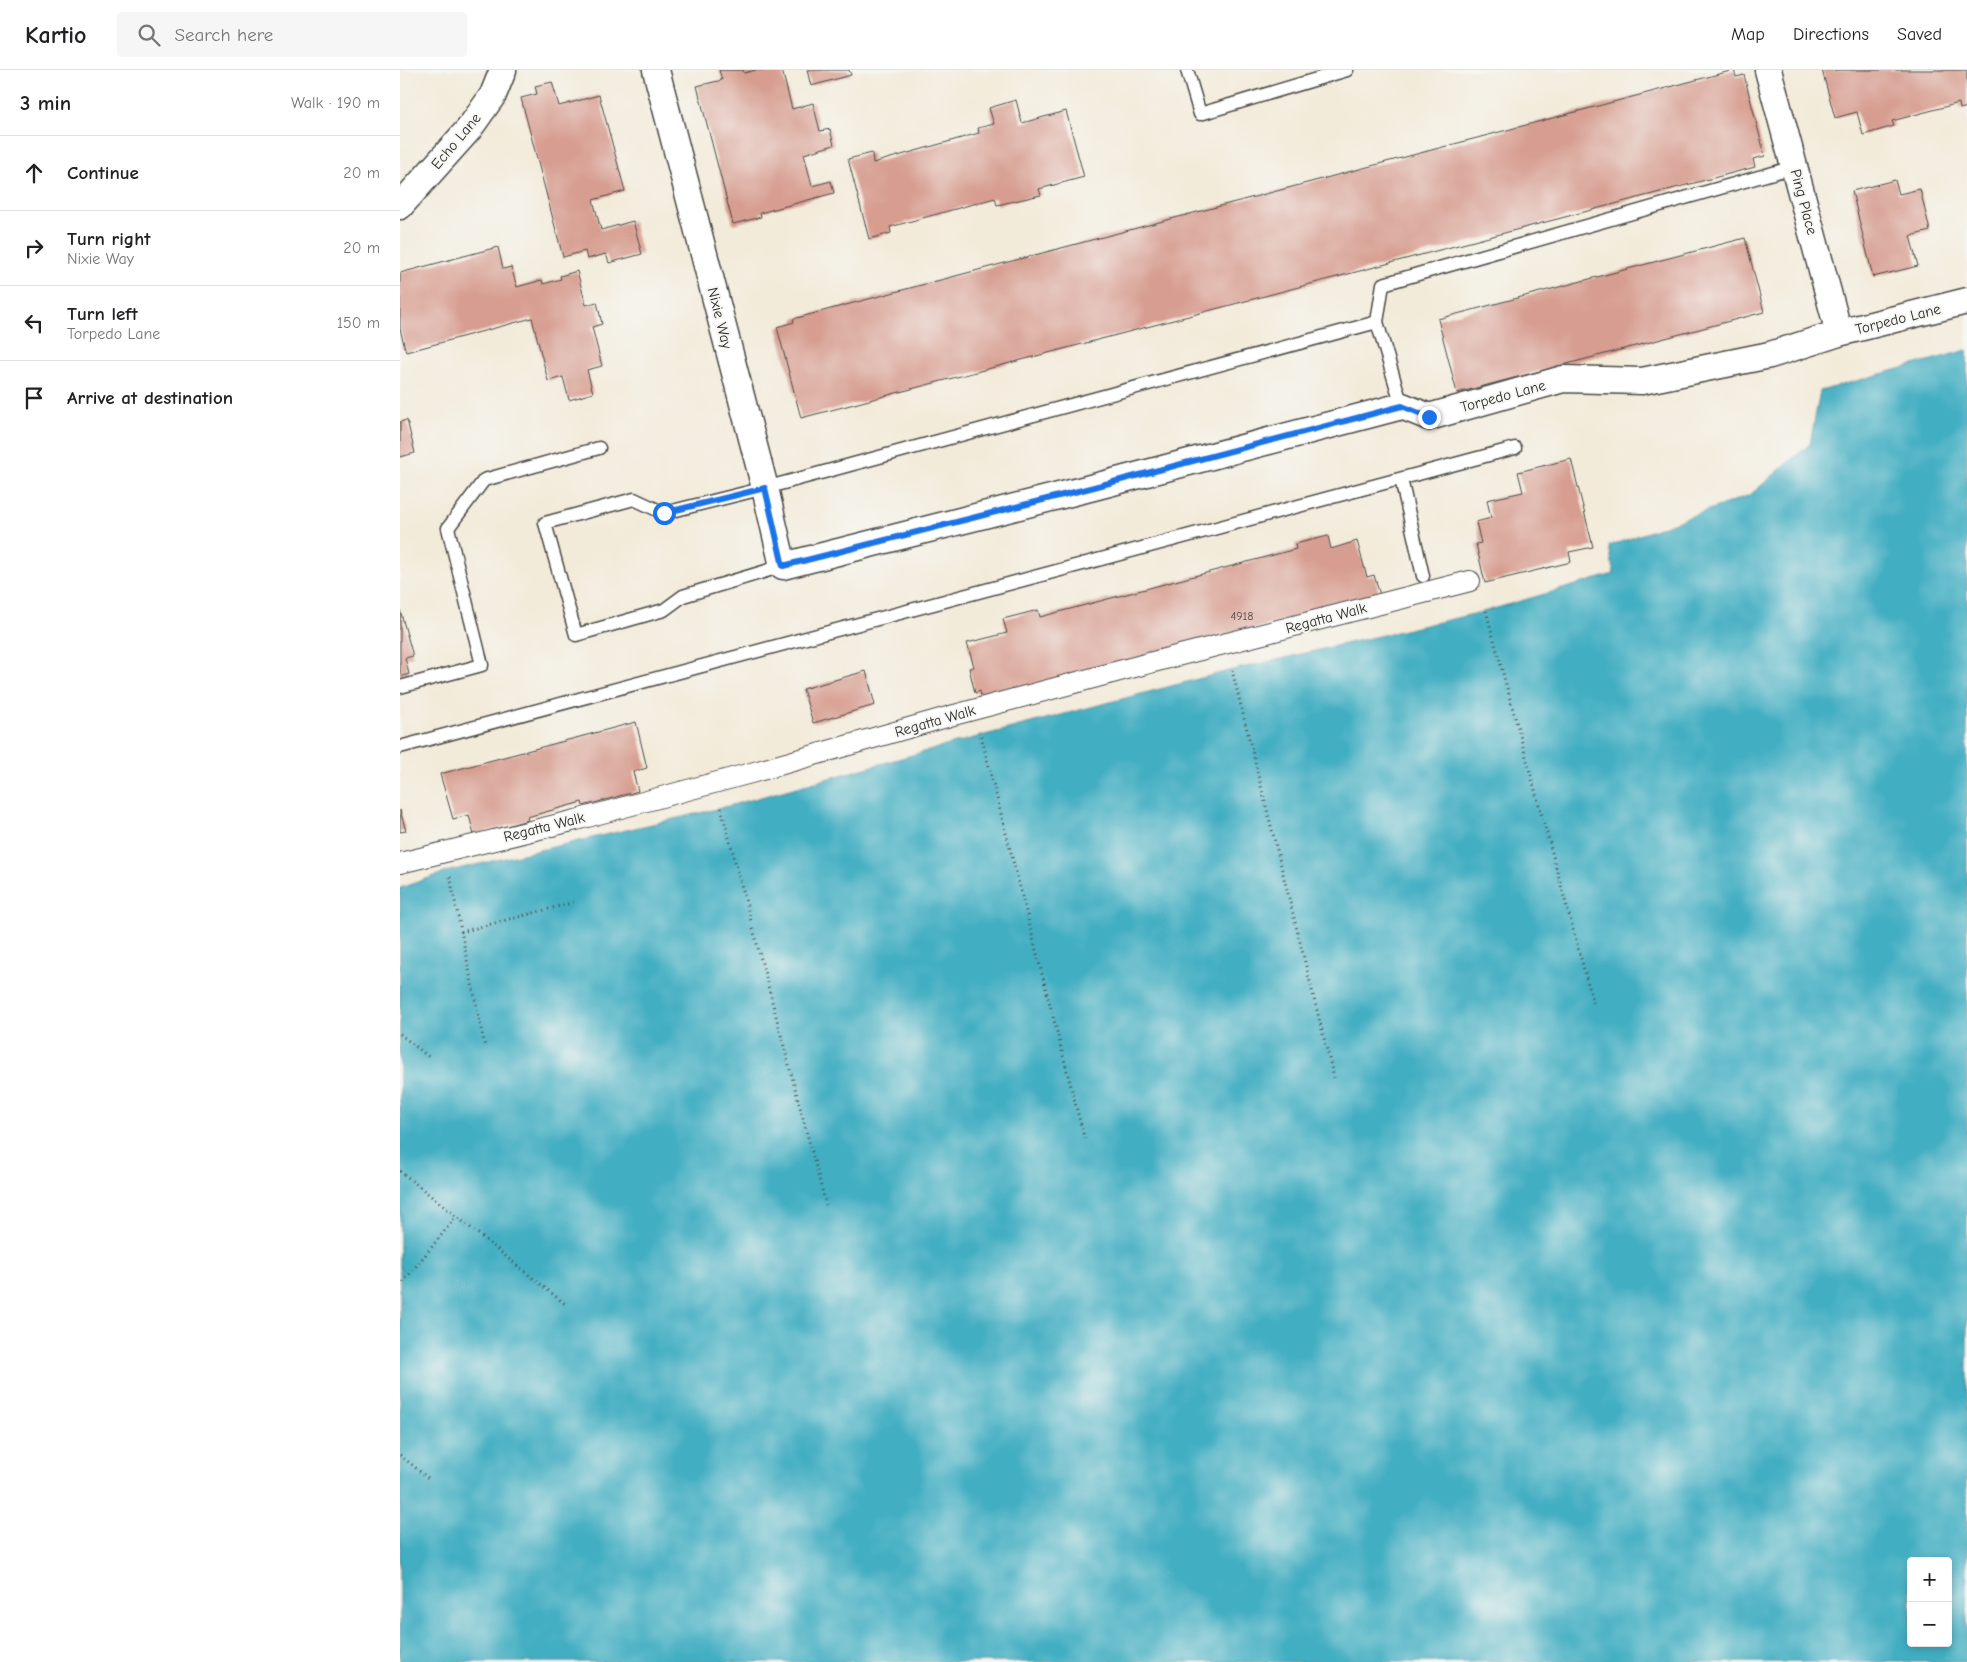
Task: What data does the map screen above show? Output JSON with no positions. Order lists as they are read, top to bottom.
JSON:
{
  "streets": {
    "street": [
      "Echo Lane",
      "Ping Place",
      "Nixie Way",
      "Torpedo Lane",
      "Regatta Walk"
    ]
  },
  "crossings": [
    ["Ping Place", "Torpedo Lane"]
  ],
  "house_numbers": ["4918"],
  "page": {
    "header": "Kartio",
    "search": "Search here",
    "nav": ["Map", "Directions", "Saved"],
    "heading": ["3 min", "Walk · 190 m"],
    "list": [
      ["Continue", "20 m"],
      ["Turn right", "Nixie Way", "20 m"],
      ["Turn left", "Torpedo Lane", "150 m"],
      "Arrive at destination"
    ],
    "map_buttons": ["+", "−"]
  }
}
